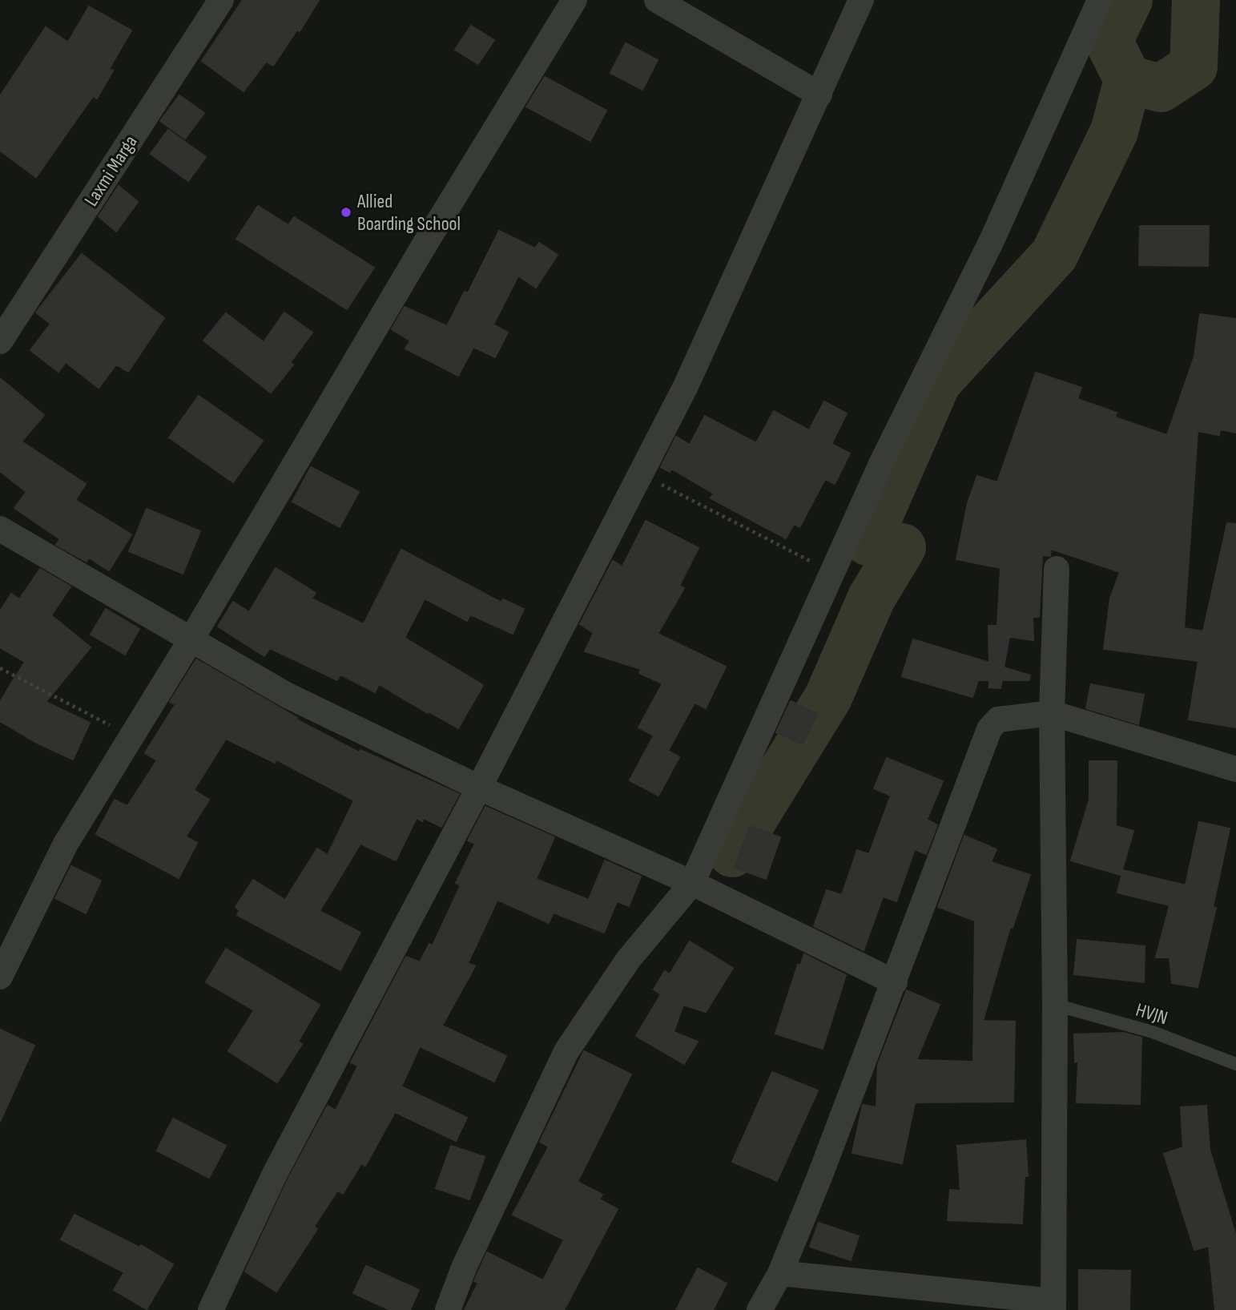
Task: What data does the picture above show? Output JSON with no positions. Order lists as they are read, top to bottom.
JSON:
{
  "streets": {
    "street": ["Laxmi Marga"],
    "lane": ["HVJN"]
  },
  "places": ["Allied Boarding School"]
}
